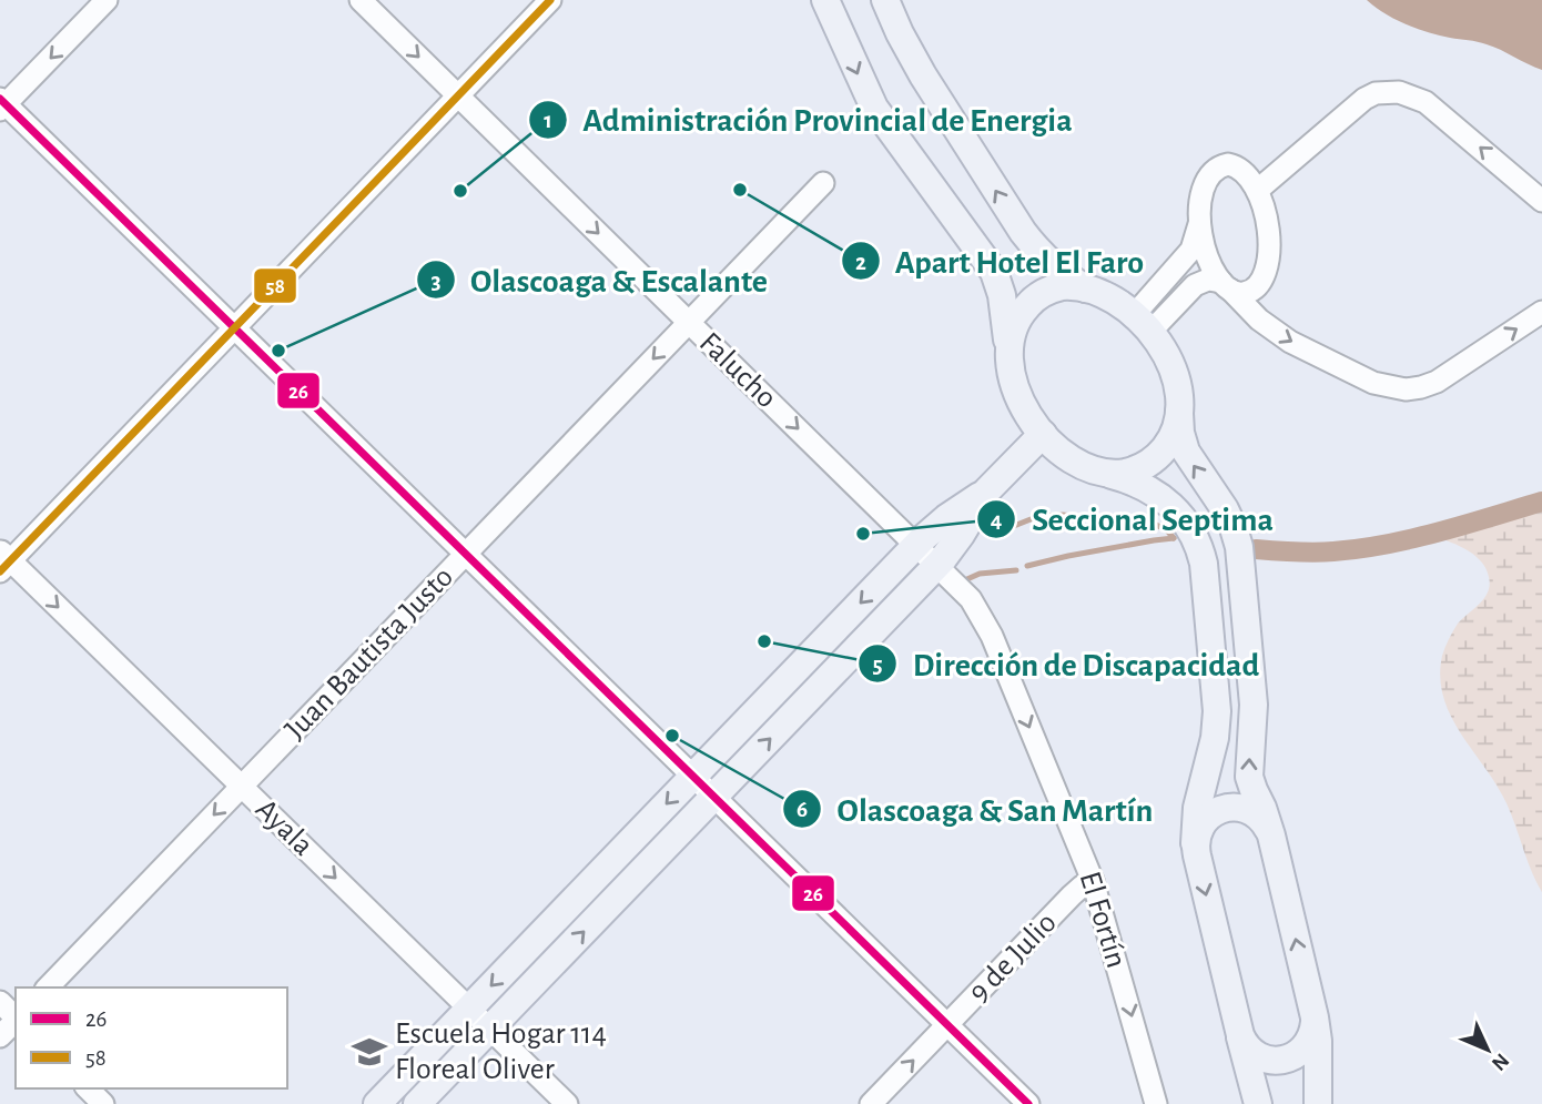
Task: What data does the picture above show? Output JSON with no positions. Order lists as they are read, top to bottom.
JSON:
{
  "streets": {
    "street": [
      "Falucho",
      "Juan Bautista Justo",
      "Ayala",
      "El Fortín",
      "9 de Julio"
    ]
  },
  "crossings": [
    ["Falucho", "Juan Bautista Justo"],
    ["Falucho", "El Fortín"],
    ["Juan Bautista Justo", "Ayala"],
    ["El Fortín", "9 de Julio"]
  ],
  "one_way": [
    "Falucho",
    "Juan Bautista Justo",
    "Ayala",
    "El Fortín"
  ],
  "places": {
    "other": [
      "Apart Hotel El Faro",
      "Administración Provincial de Energia",
      "Olascoaga & Escalante",
      "Seccional Septima",
      "Dirección de Discapacidad",
      "Olascoaga & San Martín"
    ],
    "school or university": ["Escuela Hogar 114 Floreal Oliver"]
  },
  "lines": ["transit line 58", "transit line 26"],
  "legend": ["26", "58"],
  "north": "bottom right"
}
